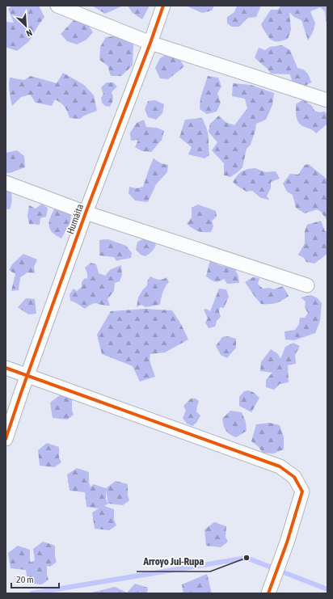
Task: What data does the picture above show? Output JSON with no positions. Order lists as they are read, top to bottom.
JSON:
{
  "streets": {
    "street": ["Humáita"]
  },
  "places": ["Arroyo Jui-Rupa"],
  "scale_bar": "20 m",
  "north": "bottom right"
}
